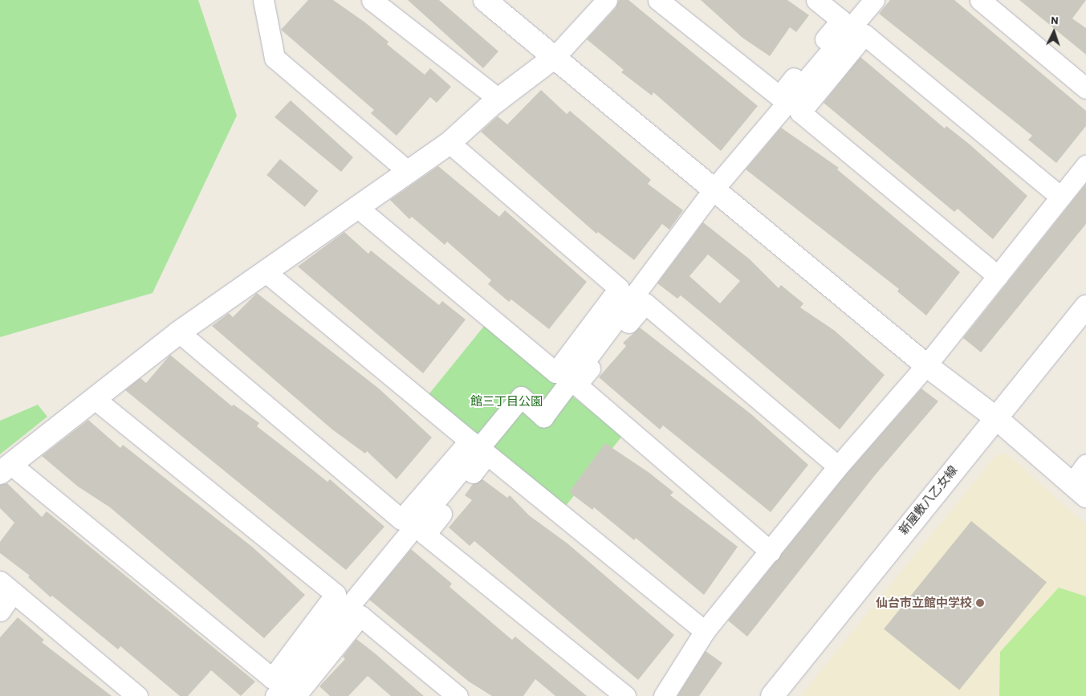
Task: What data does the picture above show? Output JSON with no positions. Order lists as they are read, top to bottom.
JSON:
{
  "streets": {
    "street": ["新屋敷八乙女線"]
  },
  "parks": ["館三丁目公園"],
  "places": ["仙台市立館中学校"],
  "north": "top"
}
